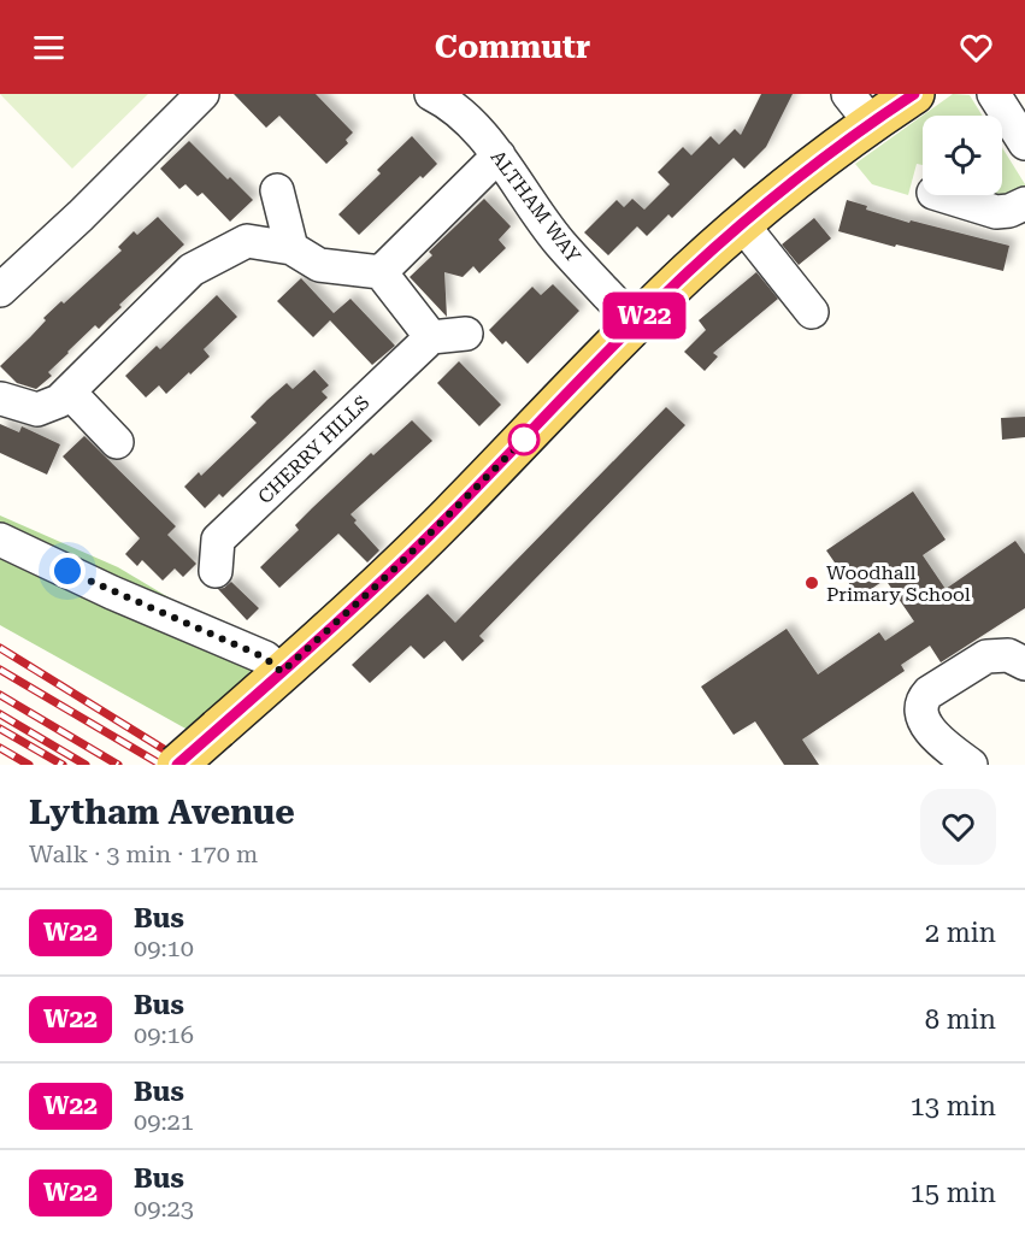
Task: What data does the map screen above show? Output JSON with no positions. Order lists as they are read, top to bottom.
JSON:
{
  "streets": {
    "street": ["ALTHAM WAY", "CHERRY HILLS"]
  },
  "places": ["Woodhall Primary School"],
  "lines": ["bus line W22"],
  "page": {
    "header": "Commutr",
    "on_map": "W22",
    "heading": ["Lytham Avenue", "Walk · 3 min · 170 m"],
    "list": [
      {
        "mark": "W22",
        "name": "Bus",
        "note": "09:10",
        "value": "2 min"
      },
      {
        "mark": "W22",
        "name": "Bus",
        "note": "09:16",
        "value": "8 min"
      },
      {
        "mark": "W22",
        "name": "Bus",
        "note": "09:21",
        "value": "13 min"
      },
      {
        "mark": "W22",
        "name": "Bus",
        "note": "09:23",
        "value": "15 min"
      }
    ]
  }
}
